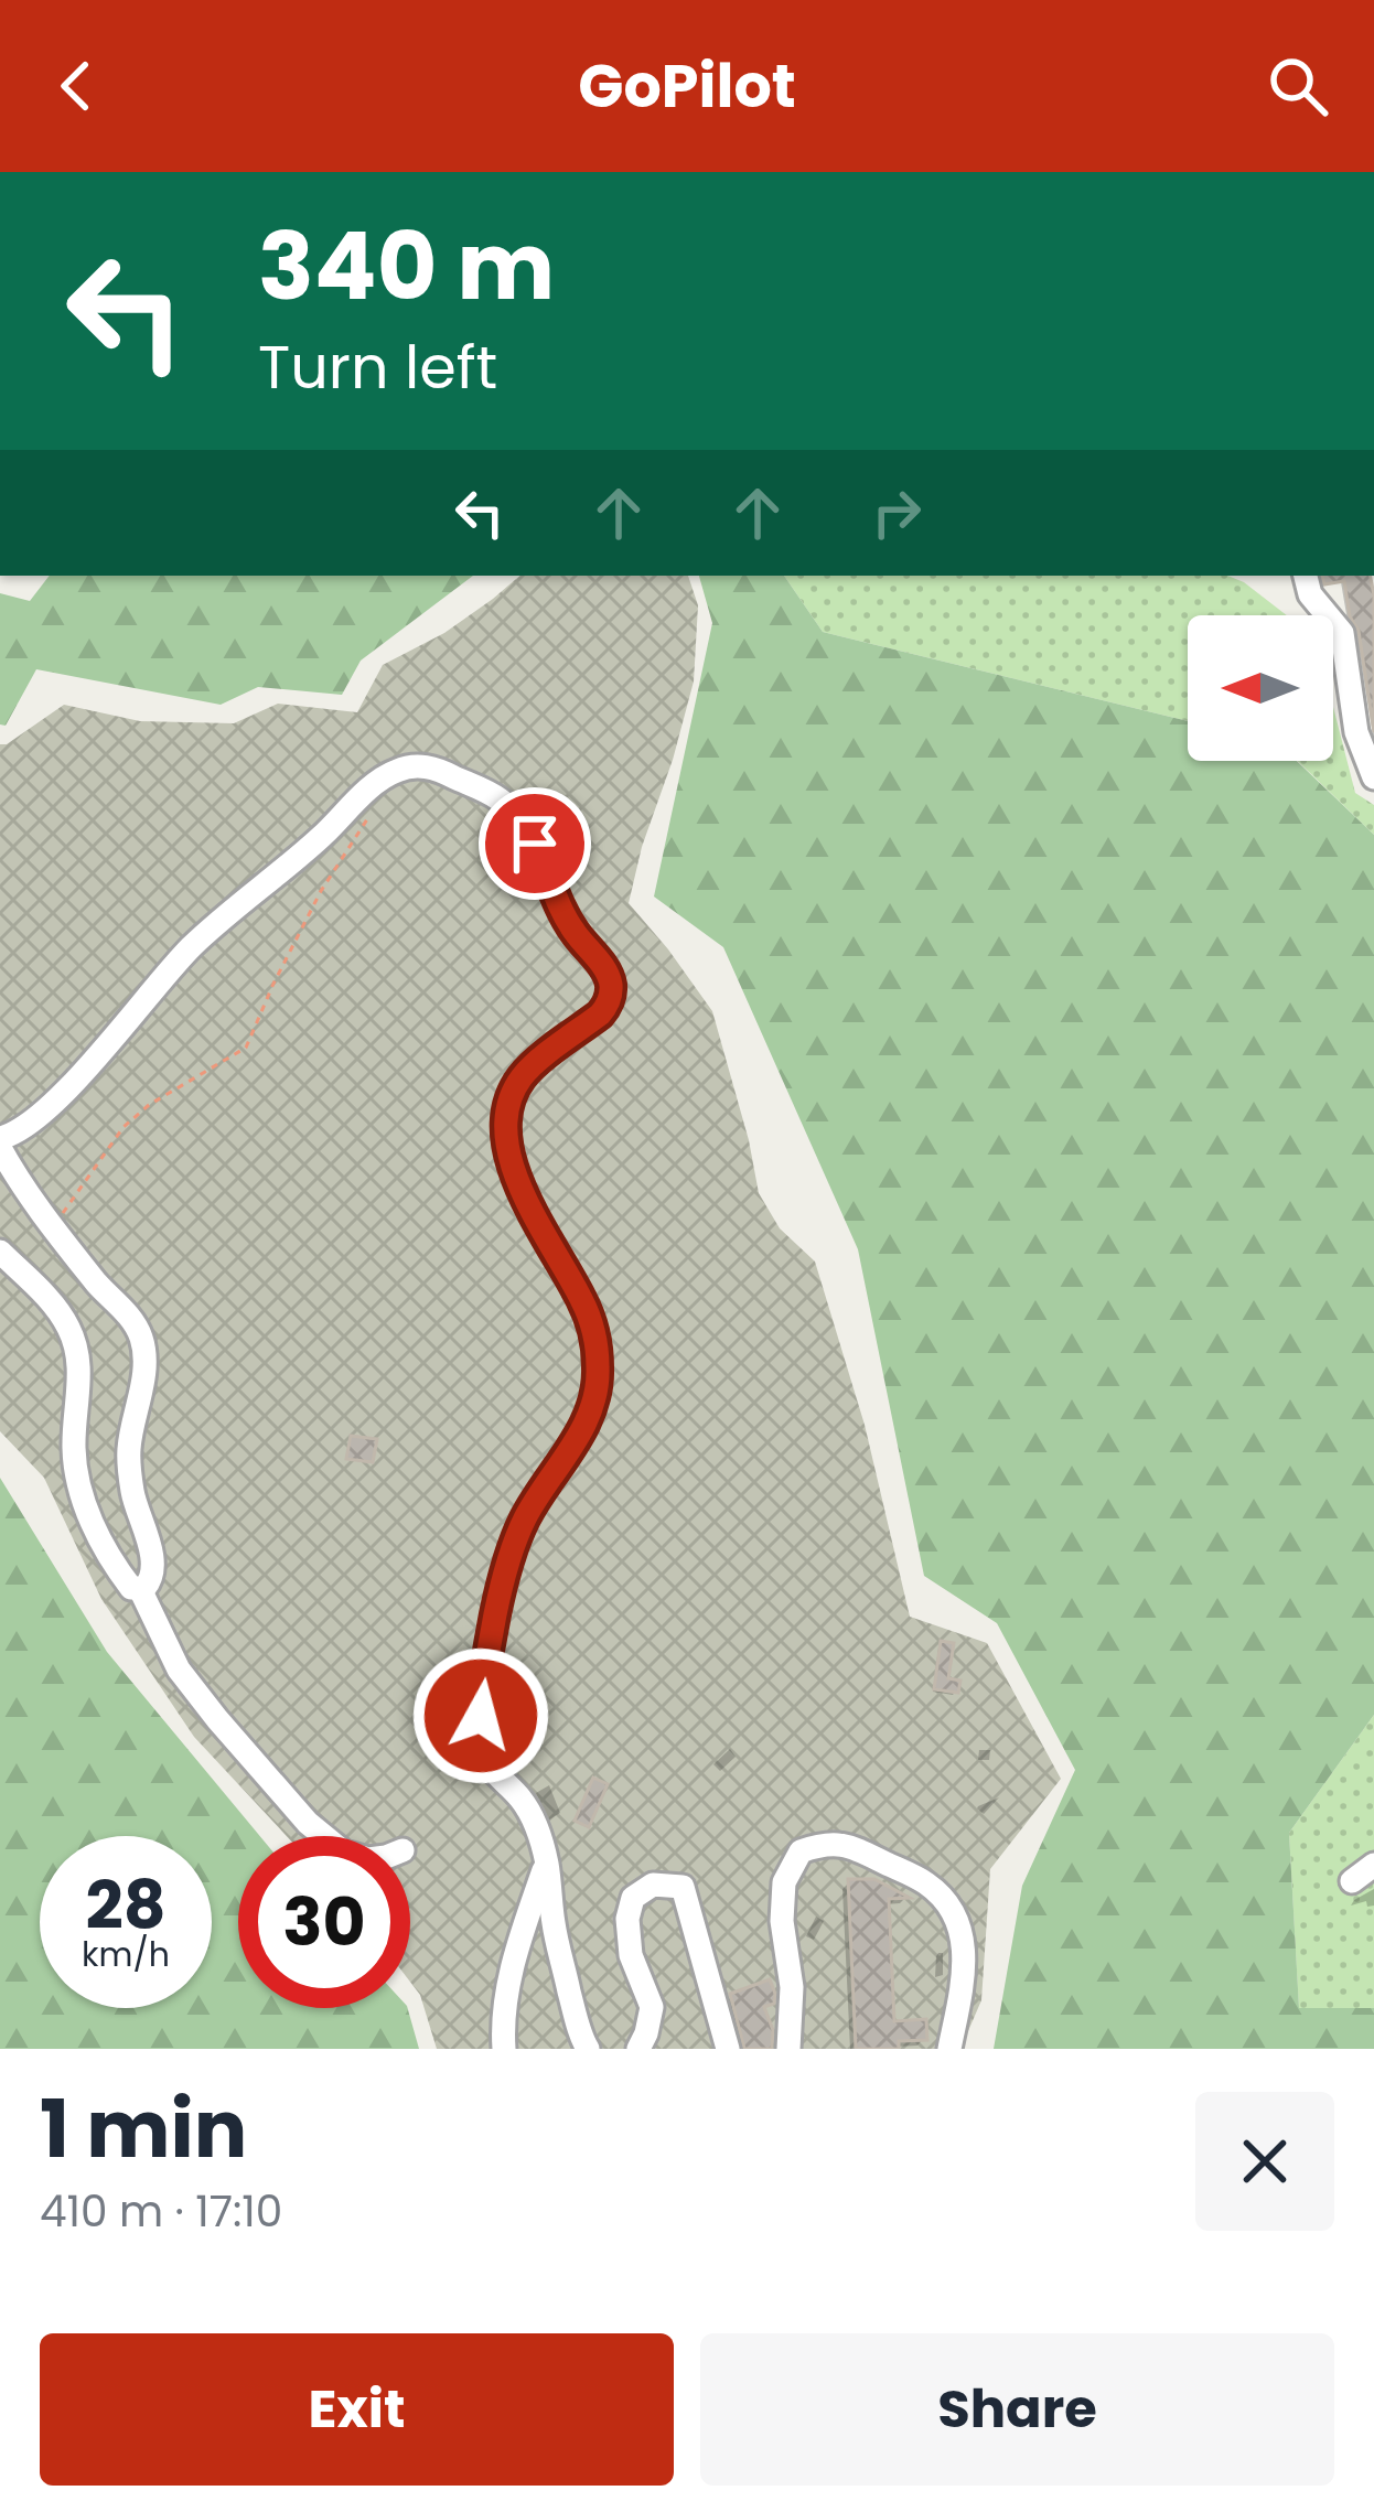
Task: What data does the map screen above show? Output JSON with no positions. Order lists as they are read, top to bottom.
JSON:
{
  "north": "left",
  "page": {
    "header": "GoPilot",
    "turn": ["340 m", "Turn left"],
    "speed": "28 km/h",
    "limit": "30",
    "heading": ["1 min", "410 m · 17:10"],
    "buttons": ["Exit", "Share"]
  }
}
